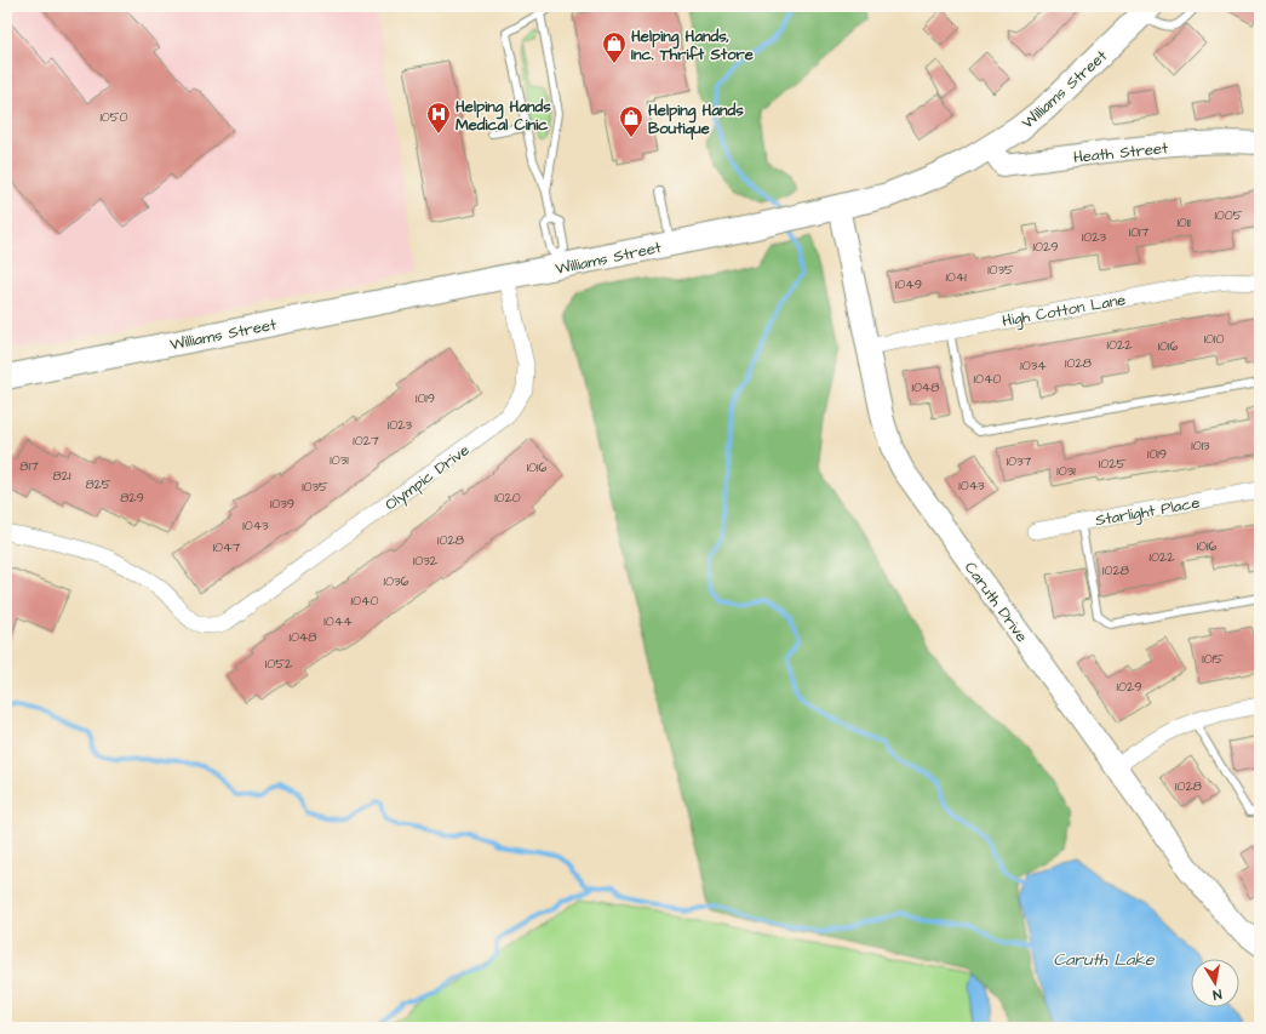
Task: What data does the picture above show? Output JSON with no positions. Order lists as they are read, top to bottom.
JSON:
{
  "streets": {
    "main road": ["Williams Street"],
    "street": [
      "Heath Street",
      "High Cotton Lane",
      "Olympic Drive",
      "Starlight Place",
      "Caruth Drive"
    ]
  },
  "crossings": [
    ["Williams Street", "Heath Street"],
    ["Williams Street", "Olympic Drive"],
    ["Williams Street", "Caruth Drive"],
    ["High Cotton Lane", "Caruth Drive"]
  ],
  "water": ["Caruth Lake"],
  "places": {
    "shop": ["Helping Hands, Inc. Thrift Store", "Helping Hands Boutique"],
    "hospital": ["Helping Hands Medical Cinic"]
  },
  "house_numbers": [
    "1050",
    "1005",
    "1011",
    "1017",
    "1023",
    "1029",
    "1035",
    "1041",
    "1049",
    "1010",
    "1022",
    "1016",
    "1028",
    "1034",
    "1040",
    "1048",
    "1019",
    "1023",
    "1027",
    "1013",
    "1019",
    "1031",
    "1037",
    "1025",
    "817",
    "1016",
    "1031",
    "821",
    "825",
    "1043",
    "1035",
    "829",
    "1020",
    "1039",
    "1043",
    "1028",
    "1016",
    "1047",
    "1022",
    "1032",
    "1028",
    "1036",
    "1040",
    "1044",
    "1048",
    "1015",
    "1052",
    "1029",
    "1028"
  ],
  "north": "bottom"
}
